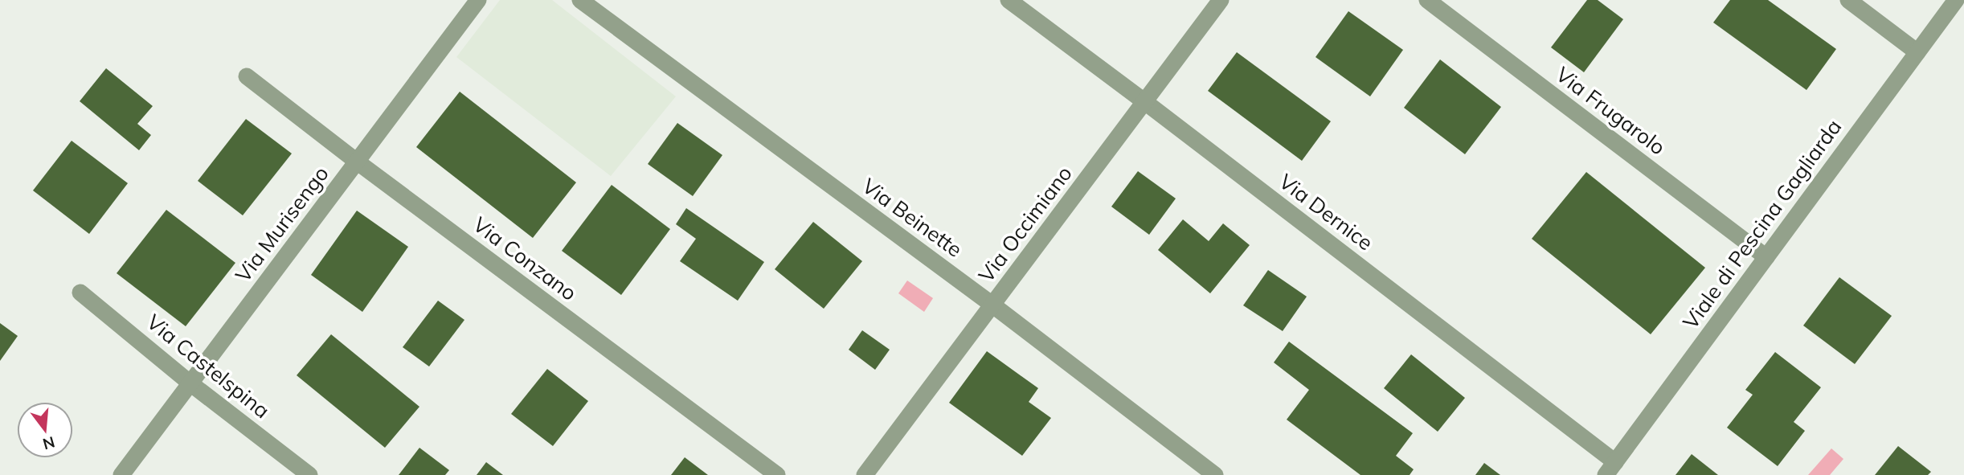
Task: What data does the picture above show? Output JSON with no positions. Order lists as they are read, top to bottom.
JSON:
{
  "streets": {
    "street": [
      "Via Frugarolo",
      "Via Dernice",
      "Via Beinette",
      "Via Murisengo",
      "Via Occimiano",
      "Viale di Pescina Gagliarda",
      "Via Conzano",
      "Via Castelspina"
    ]
  },
  "crossings": [
    ["Via Frugarolo", "Viale di Pescina Gagliarda"],
    ["Via Dernice", "Via Occimiano"],
    ["Via Dernice", "Viale di Pescina Gagliarda"],
    ["Via Beinette", "Via Occimiano"],
    ["Via Murisengo", "Via Conzano"],
    ["Via Murisengo", "Via Castelspina"]
  ],
  "north": "bottom"
}
